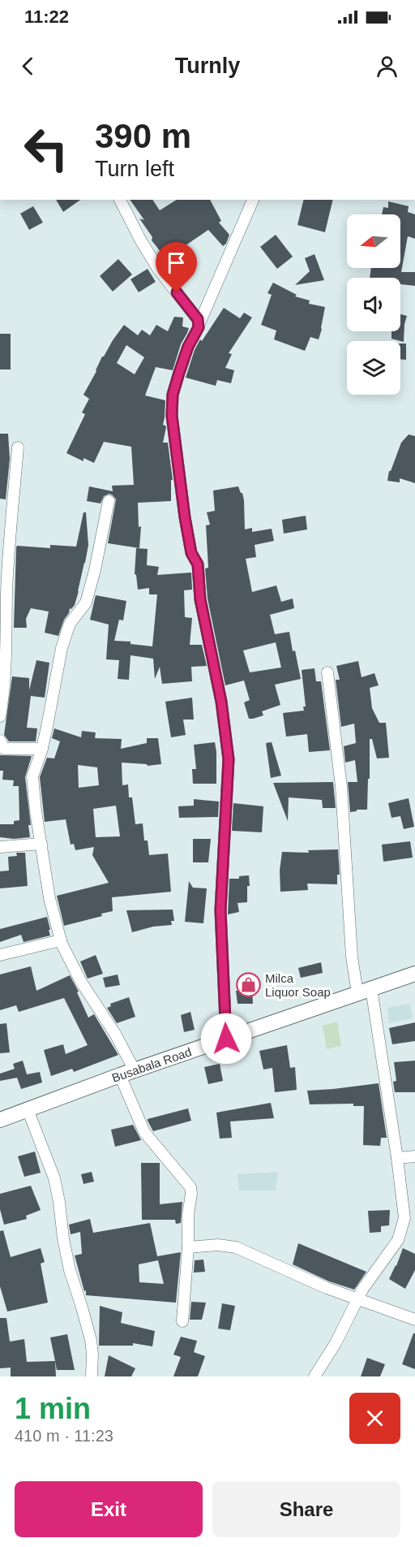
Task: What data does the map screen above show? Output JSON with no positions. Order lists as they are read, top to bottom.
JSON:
{
  "streets": {
    "street": ["Busabala Road"]
  },
  "places": {
    "shop": ["Milca Liquor Soap"]
  },
  "north": "left",
  "page": {
    "status": "11:22",
    "header": "Turnly",
    "turn": ["390 m", "Turn left"],
    "heading": ["1 min", "410 m · 11:23"],
    "buttons": ["Exit", "Share"]
  }
}
